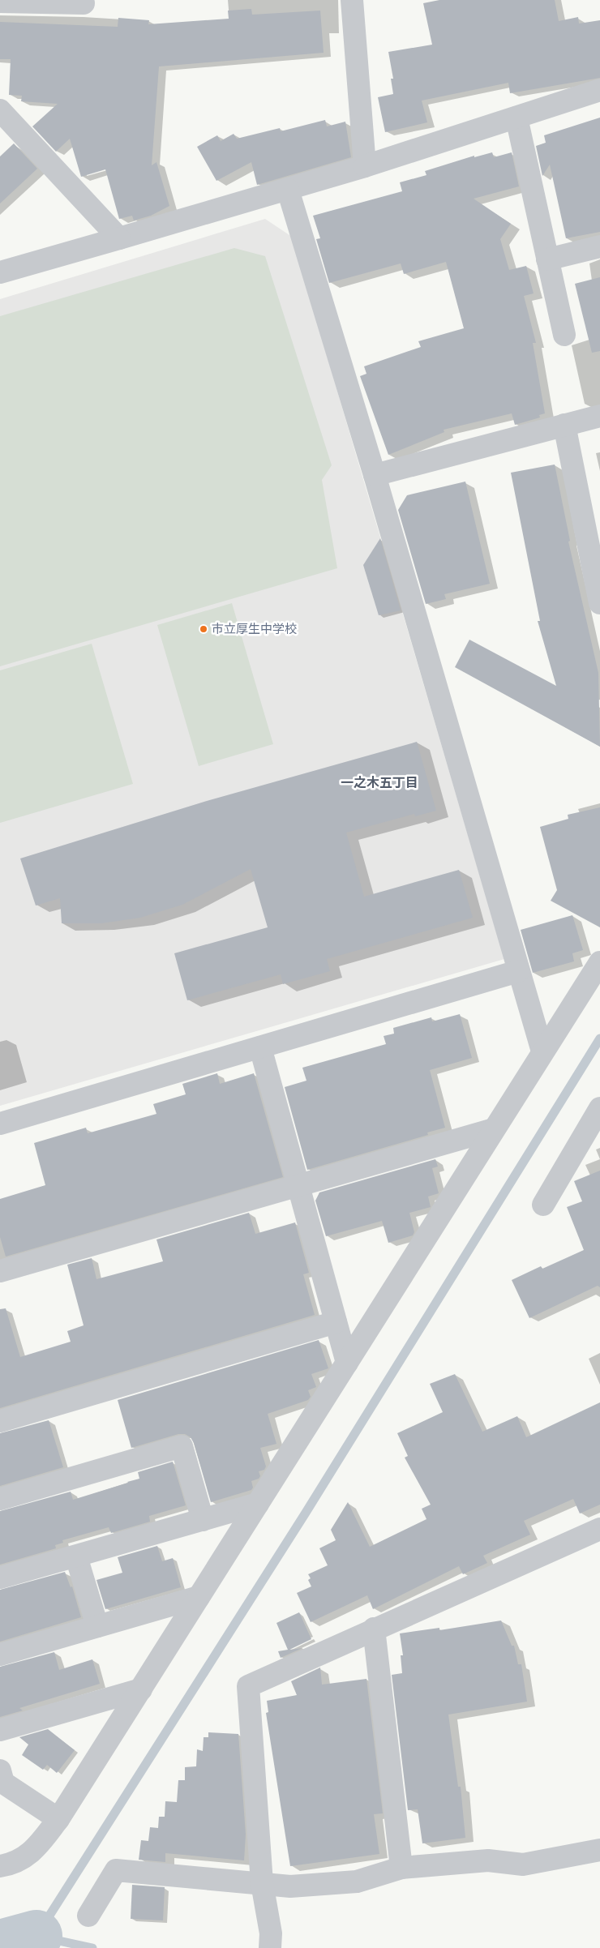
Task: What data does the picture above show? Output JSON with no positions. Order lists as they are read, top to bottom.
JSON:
{
  "districts": ["一之木五丁目"],
  "places": ["市立厚生中学校"]
}
